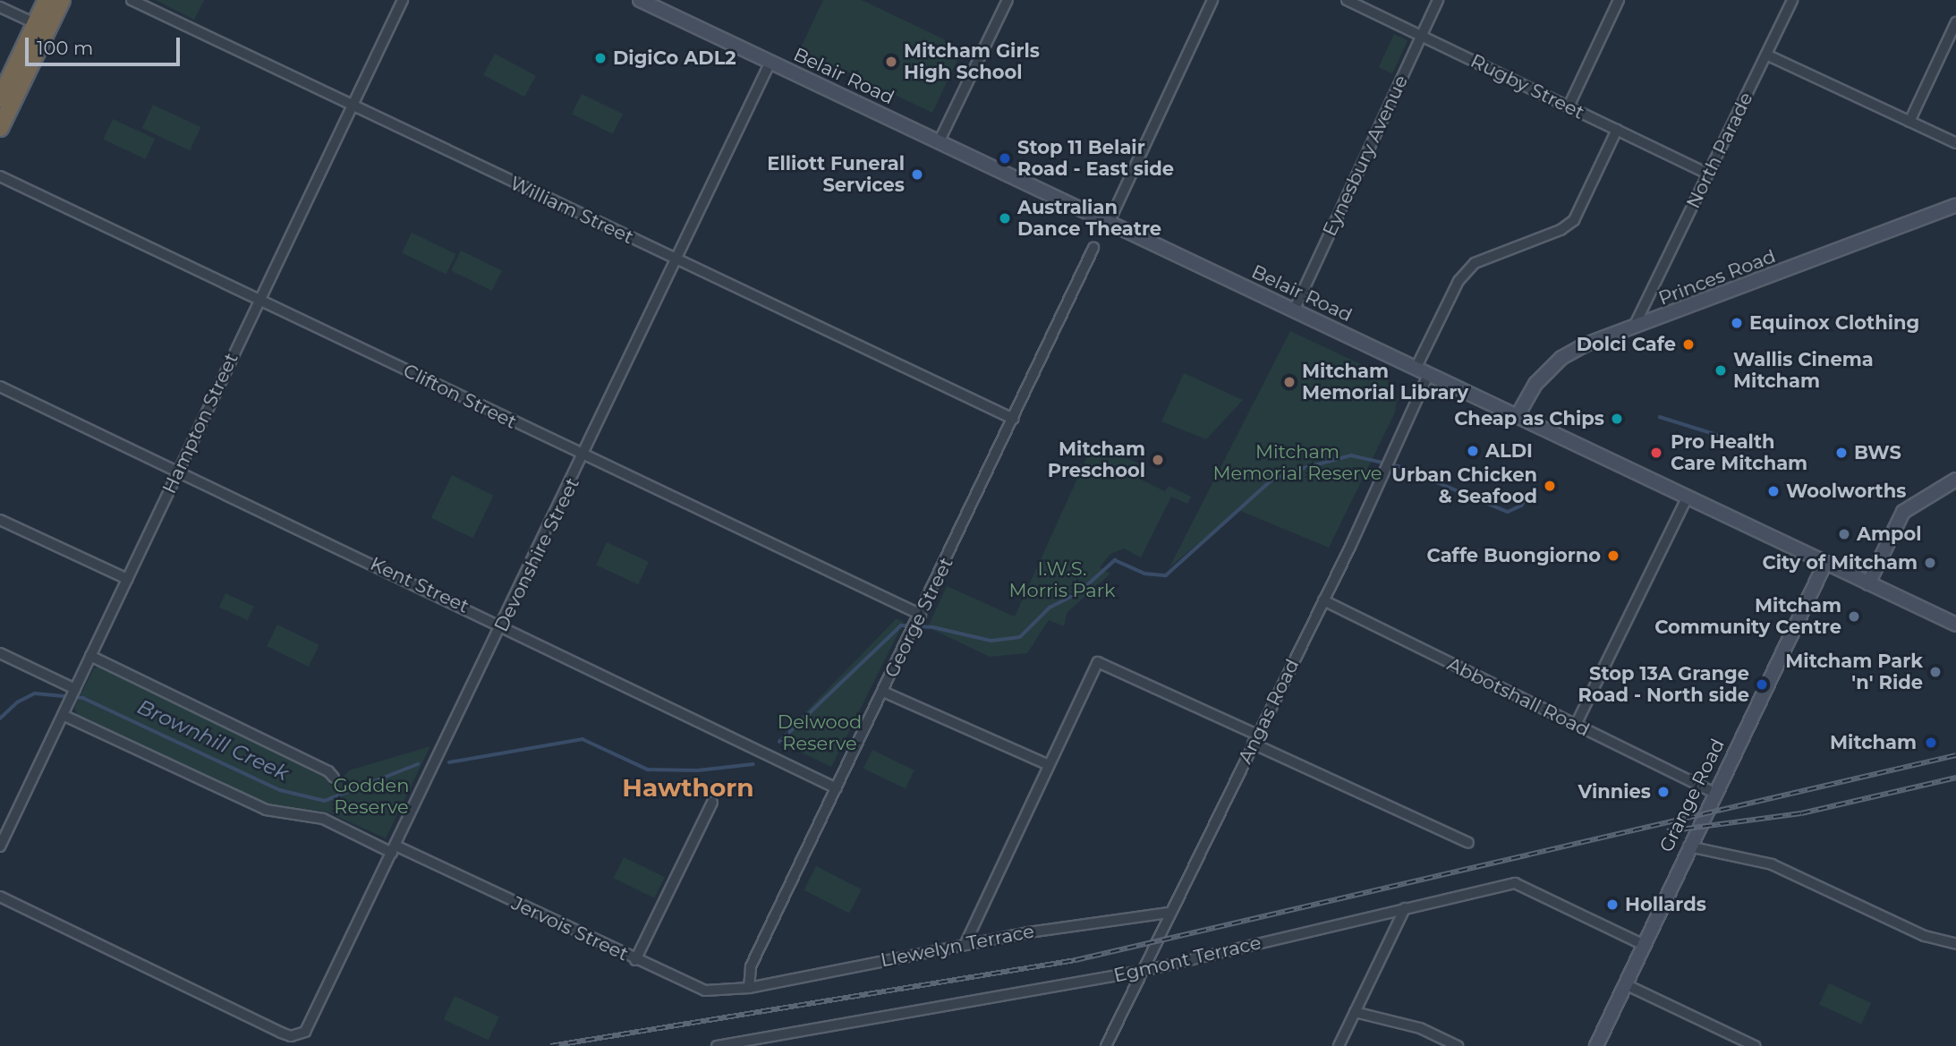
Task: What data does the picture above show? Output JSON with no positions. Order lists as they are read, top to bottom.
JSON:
{
  "streets": {
    "main road": ["Belair Road", "Princes Road", "Grange Road"],
    "street": [
      "Rugby Street",
      "North Parade",
      "Eynesbury Avenue",
      "William Street",
      "Clifton Street",
      "Hampton Street",
      "Devonshire Street",
      "Kent Street",
      "George Street",
      "Abbotshall Road",
      "Angas Road",
      "Jervois Street",
      "Llewelyn Terrace",
      "Egmont Terrace"
    ]
  },
  "crossings": [
    ["Belair Road", "Eynesbury Avenue"],
    ["Belair Road", "Princes Road"],
    ["Belair Road", "Devonshire Street"],
    ["Belair Road", "Angas Road"],
    ["Belair Road", "Grange Road"],
    ["Rugby Street", "North Parade"],
    ["Rugby Street", "Eynesbury Avenue"],
    ["North Parade", "Princes Road"],
    ["William Street", "Hampton Street"],
    ["William Street", "Devonshire Street"],
    ["William Street", "George Street"],
    ["Clifton Street", "Hampton Street"],
    ["Clifton Street", "Devonshire Street"],
    ["Clifton Street", "George Street"],
    ["Hampton Street", "Kent Street"],
    ["Hampton Street", "Jervois Street"],
    ["Devonshire Street", "Kent Street"],
    ["Devonshire Street", "Jervois Street"],
    ["Kent Street", "George Street"],
    ["George Street", "Jervois Street"],
    ["George Street", "Llewelyn Terrace"],
    ["Abbotshall Road", "Angas Road"],
    ["Abbotshall Road", "Grange Road"],
    ["Angas Road", "Llewelyn Terrace"],
    ["Angas Road", "Egmont Terrace"],
    ["Grange Road", "Egmont Terrace"],
    ["Jervois Street", "Llewelyn Terrace"]
  ],
  "districts": ["Hawthorn"],
  "water": ["Brownhill Creek"],
  "parks": [
    "Mitcham Memorial Reserve",
    "I.W.S. Morris Park",
    "Delwood Reserve",
    "Godden Reserve"
  ],
  "places": [
    "DigiCo ADL2",
    "Mitcham Girls High School",
    "Stop 11 Belair Road - East side",
    "Elliott Funeral Services",
    "Australian Dance Theatre",
    "Equinox Clothing",
    "Dolci Cafe",
    "Wallis Cinema Mitcham",
    "Mitcham Memorial Library",
    "Cheap as Chips",
    "ALDI",
    "Pro Health Care Mitcham",
    "BWS",
    "Mitcham Preschool",
    "Urban Chicken & Seafood",
    "Woolworths",
    "Ampol",
    "Caffe Buongiorno",
    "City of Mitcham",
    "Mitcham Community Centre",
    "Mitcham Park 'n' Ride",
    "Stop 13A Grange Road - North side",
    "Mitcham",
    "Vinnies",
    "Hollards"
  ],
  "scale_bar": "100 m"
}
